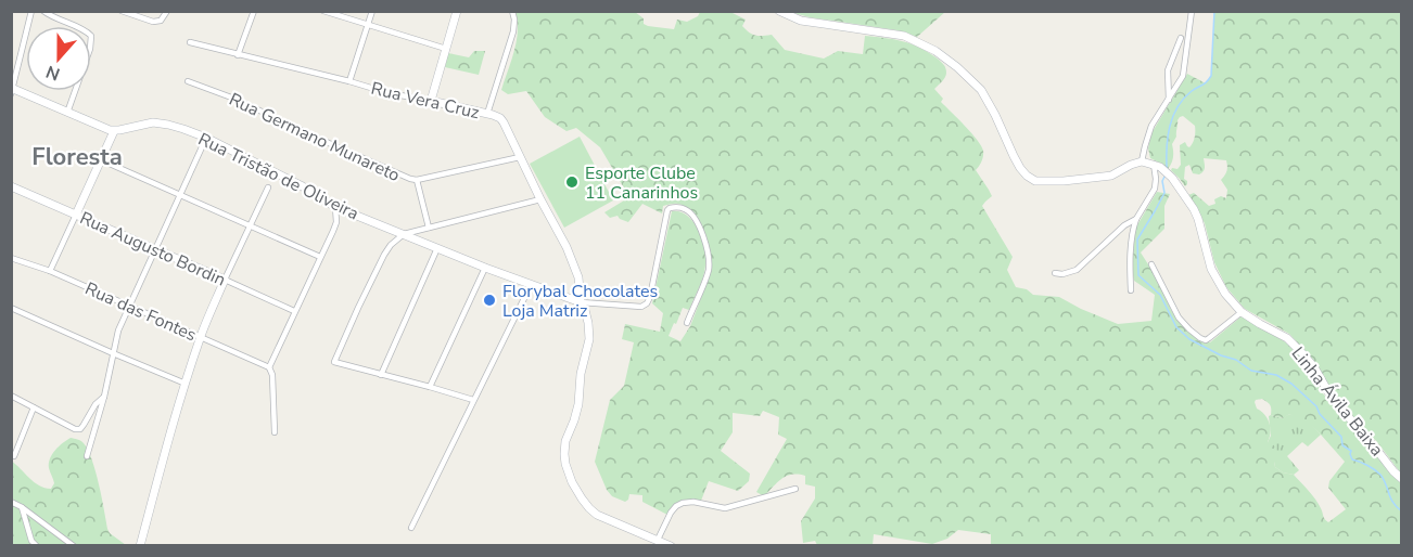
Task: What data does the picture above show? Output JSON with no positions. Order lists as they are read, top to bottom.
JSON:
{
  "streets": {
    "street": [
      "Rua Vera Cruz",
      "Rua Germano Munareto",
      "Rua Tristão de Oliveira",
      "Rua Augusto Bordin",
      "Rua das Fontes",
      "Linha Ávila Baixa"
    ]
  },
  "crossings": [
    ["Rua Vera Cruz", "Rua Germano Munareto"],
    ["Rua Vera Cruz", "Rua Tristão de Oliveira"]
  ],
  "districts": ["Floresta"],
  "places": ["Esporte Clube 11 Canarinhos", "Florybal Chocolates Loja Matriz"],
  "north": "bottom"
}
